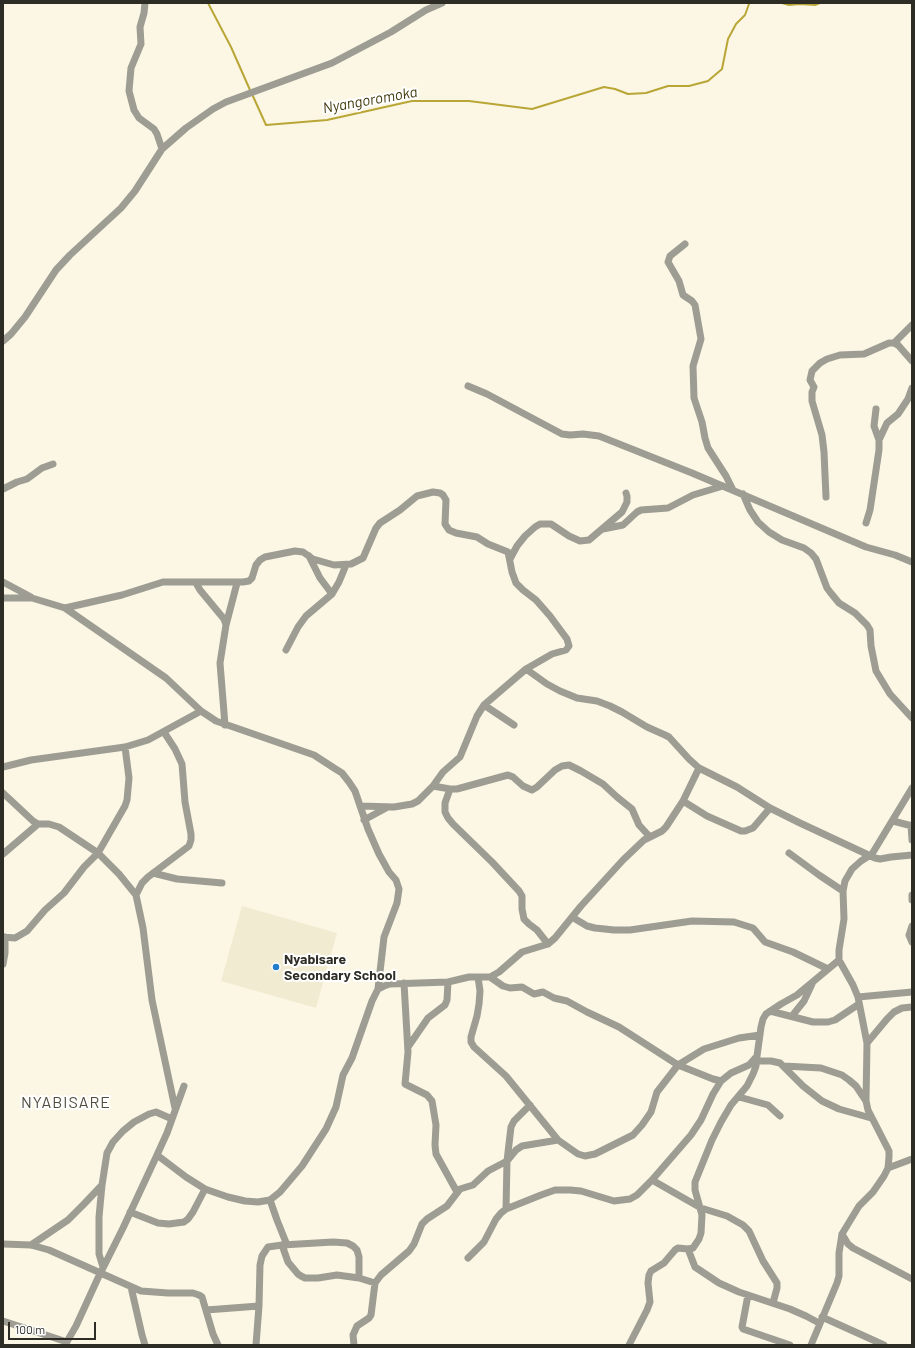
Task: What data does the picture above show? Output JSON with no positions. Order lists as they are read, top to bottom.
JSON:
{
  "districts": ["NYABISARE"],
  "water": ["Nyangoromoka"],
  "places": ["Nyabisare Secondary School"],
  "scale_bar": "100 m"
}
